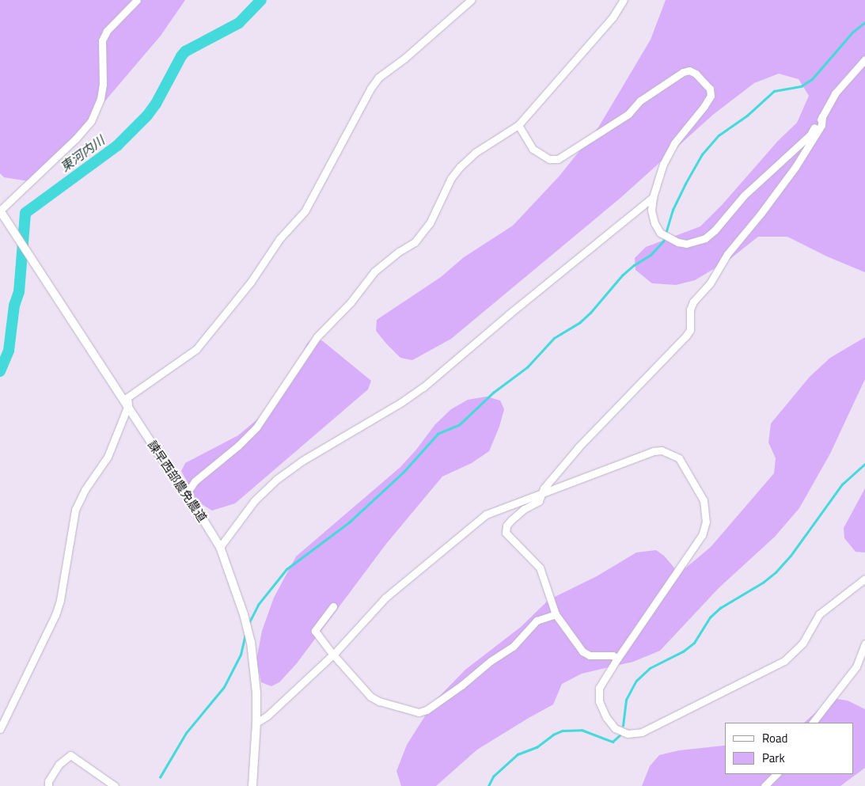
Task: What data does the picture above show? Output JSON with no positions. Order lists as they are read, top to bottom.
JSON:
{
  "streets": {
    "street": ["諫早西部農免農道"]
  },
  "water": ["東河内川"],
  "legend": ["Road", "Park"]
}
